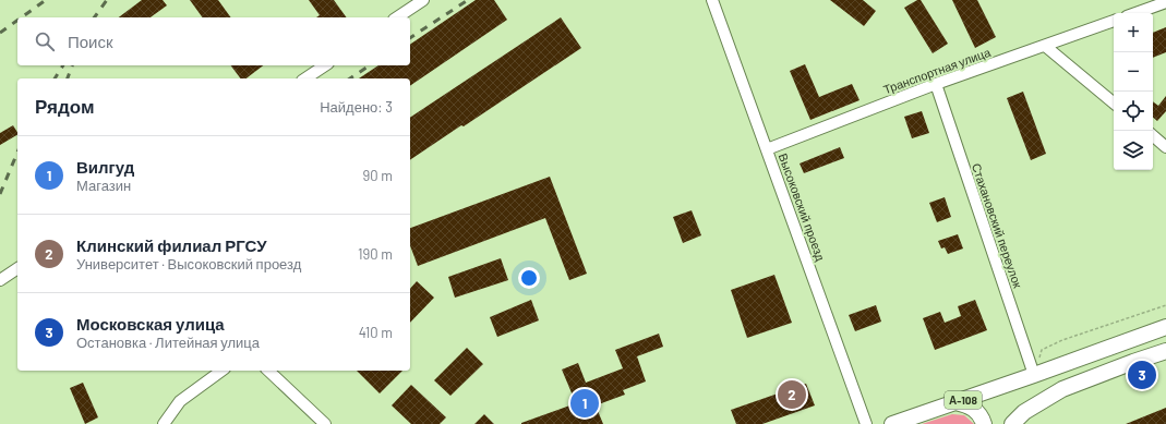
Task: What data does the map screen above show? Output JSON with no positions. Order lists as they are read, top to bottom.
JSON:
{
  "streets": {
    "highway": ["А-108"],
    "street": ["Транспортная улица", "Высоковский проезд", "Стахановский переулок"]
  },
  "crossings": [
    ["Транспортная улица", "Высоковский проезд"],
    ["Транспортная улица", "Стахановский переулок"],
    ["Стахановский переулок", "А-108"]
  ],
  "page": {
    "map_buttons": ["+", "−"],
    "search": "Поиск",
    "heading": ["Рядом", "Найдено: 3"],
    "list": [
      {
        "mark": "1",
        "name": "Вилгуд",
        "note": "Магазин",
        "value": "90 m"
      },
      {
        "mark": "2",
        "name": "Клинский филиал РГСУ",
        "note": "Университет · Высоковский проезд",
        "value": "190 m"
      },
      {
        "mark": "3",
        "name": "Московская улица",
        "note": "Остановка · Литейная улица",
        "value": "410 m"
      }
    ],
    "pins": ["3", "2", "1"]
  }
}
